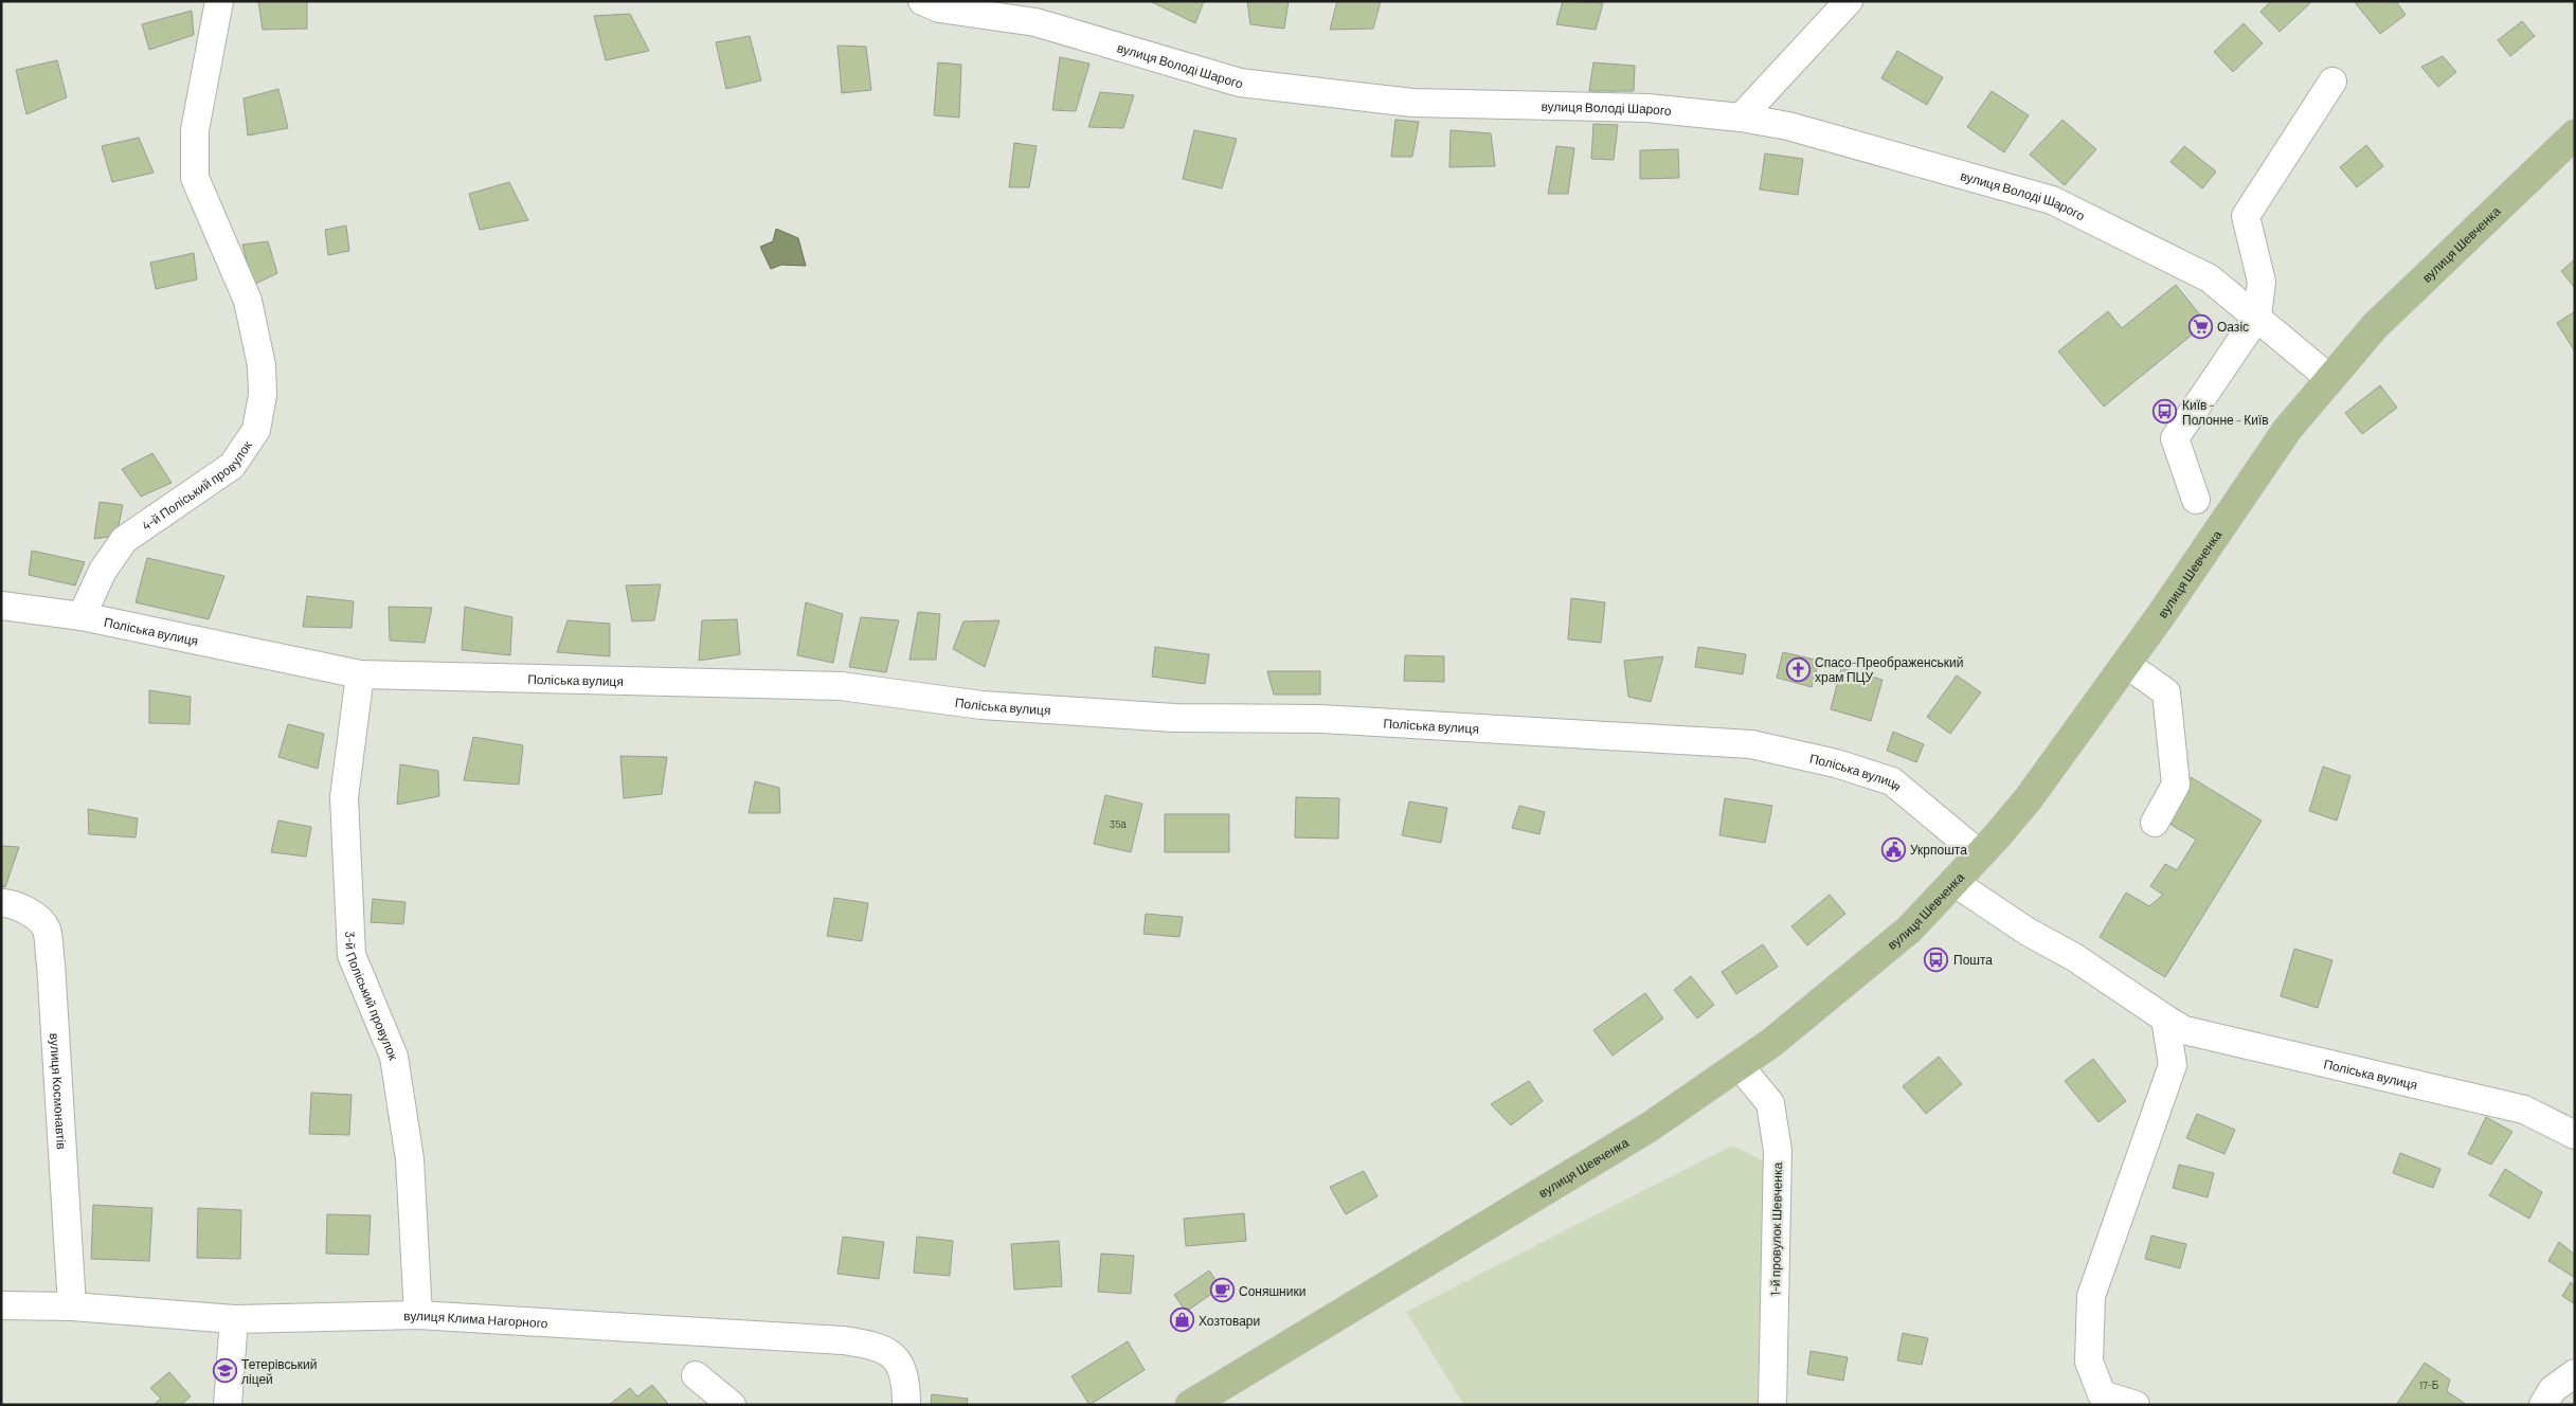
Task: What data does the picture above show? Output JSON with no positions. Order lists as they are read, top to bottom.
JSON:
{
  "streets": {
    "main road": ["вулиця Шевченка"],
    "street": [
      "вулиця Володі Шарого",
      "4-й Поліський провулок",
      "Поліська вулиця",
      "3-й Поліський провулок",
      "вулиця Космонавтів",
      "1-й провулок Шевченка",
      "вулиця Клима Нагорного"
    ]
  },
  "crossings": [
    ["вулиця Володі Шарого", "вулиця Шевченка"],
    ["вулиця Шевченка", "Поліська вулиця"],
    ["вулиця Шевченка", "1-й провулок Шевченка"],
    ["4-й Поліський провулок", "Поліська вулиця"],
    ["Поліська вулиця", "3-й Поліський провулок"],
    ["3-й Поліський провулок", "вулиця Клима Нагорного"],
    ["вулиця Космонавтів", "вулиця Клима Нагорного"]
  ],
  "places": {
    "supermarket": ["Оазіс"],
    "bus stop": ["Київ - Полонне - Київ", "Пошта"],
    "church": ["Спасо-Преображенський храм ПЦУ"],
    "public building": ["Укрпошта"],
    "cafe": ["Соняшники"],
    "shop": ["Хозтовари"],
    "school or university": ["Тетерівський ліцей"]
  },
  "house_numbers": ["35а", "17-Б"]
}
